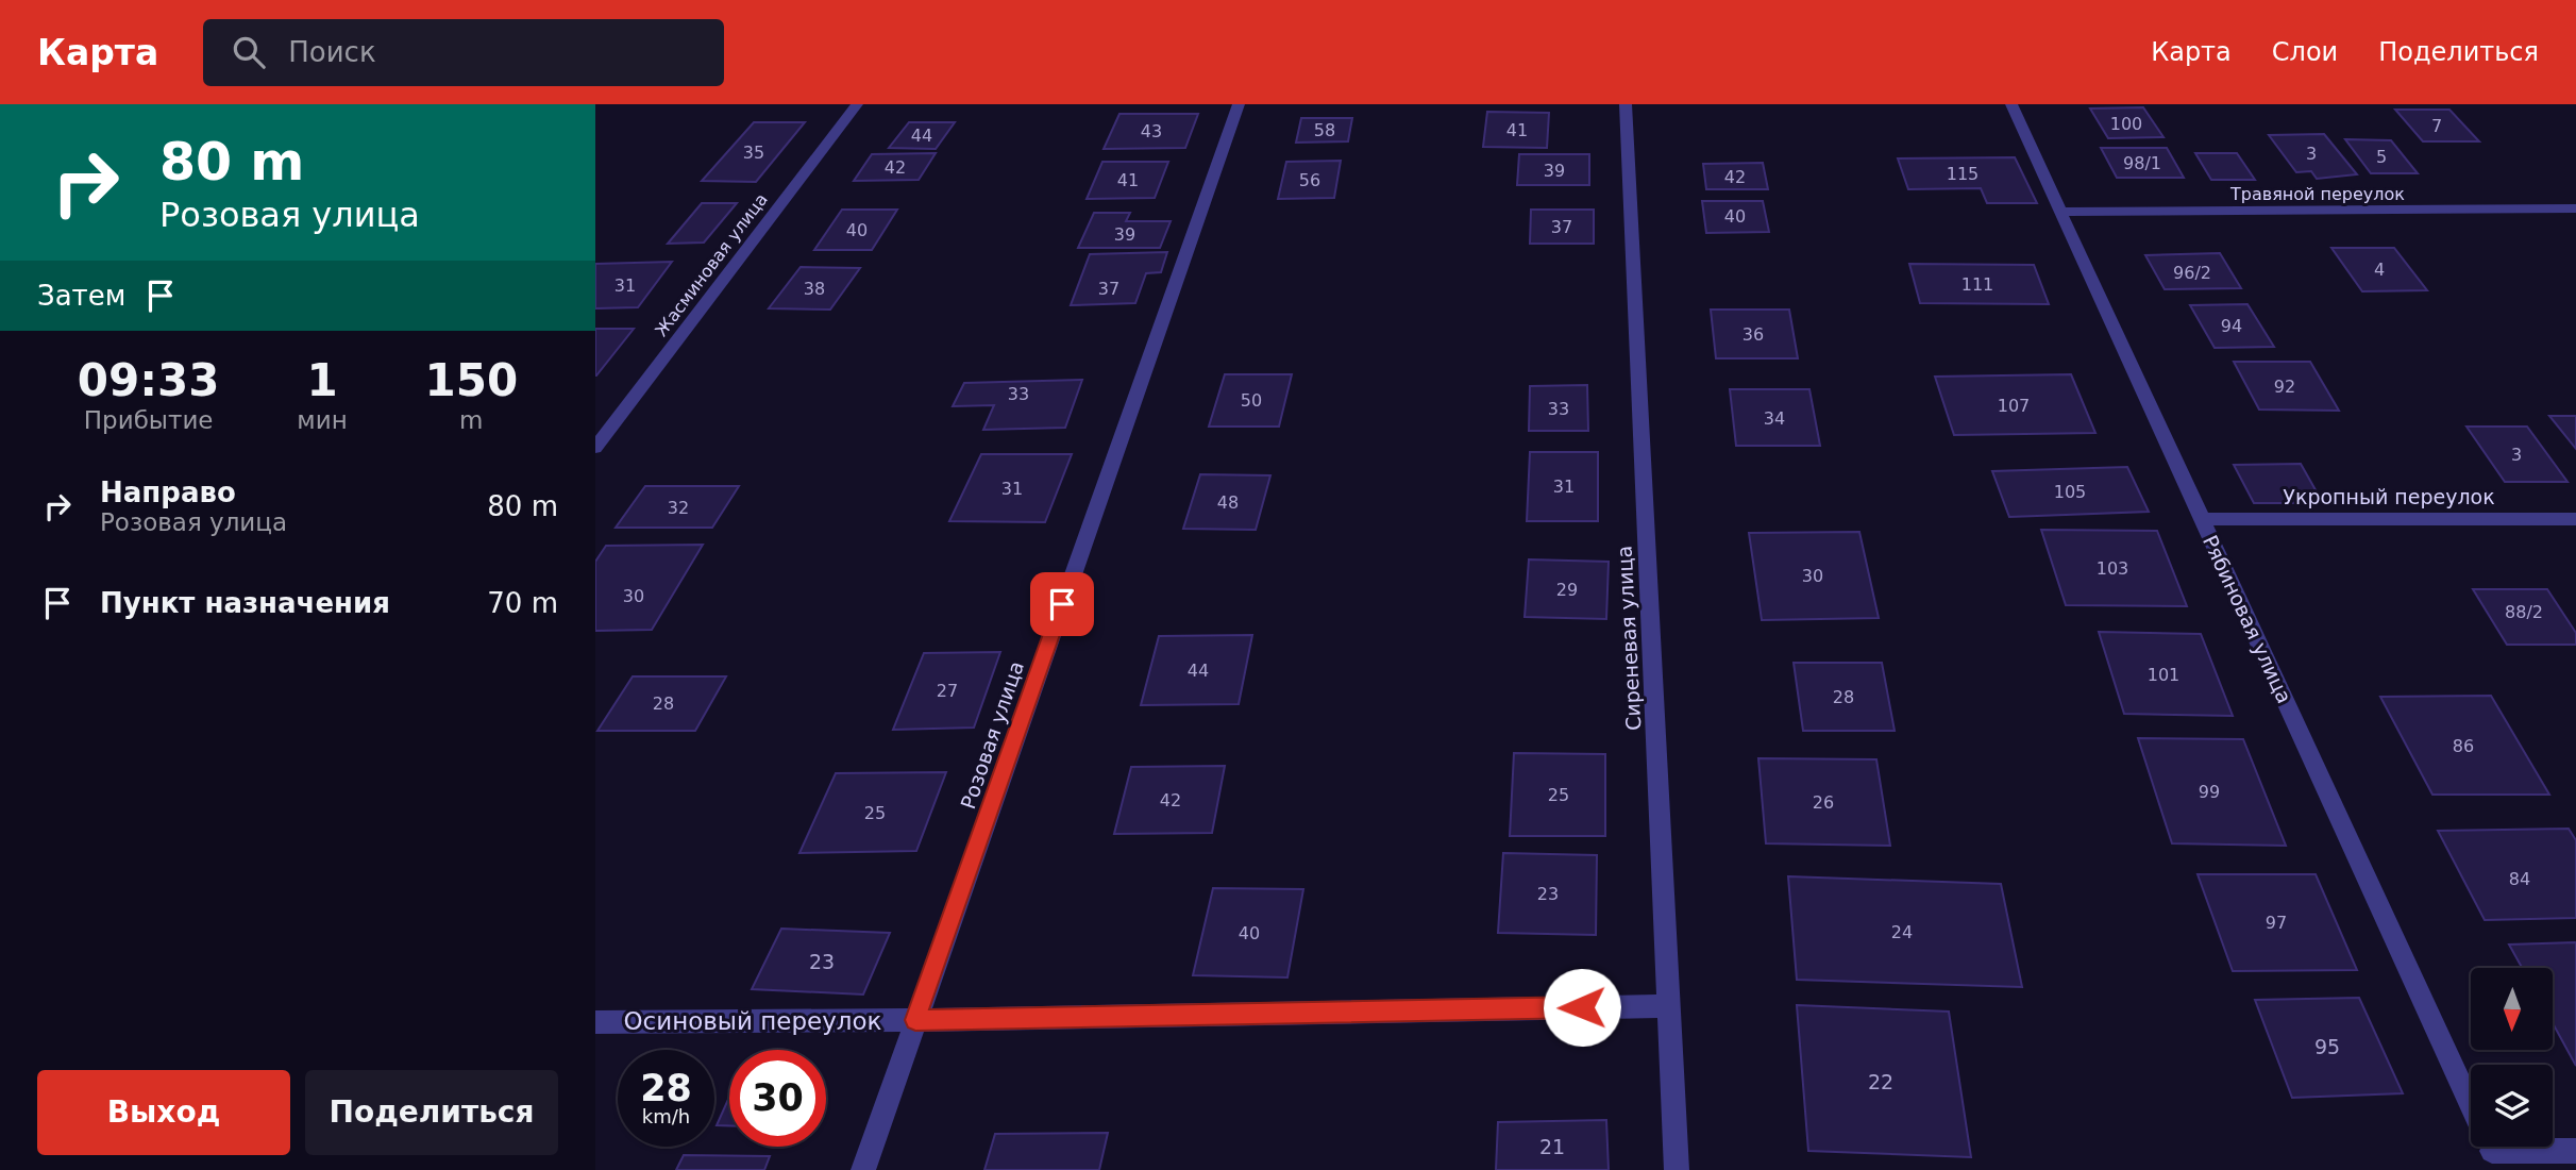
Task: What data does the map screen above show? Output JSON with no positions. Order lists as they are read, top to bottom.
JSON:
{
  "streets": {
    "street": [
      "Травяной переулок",
      "Жасминовая улица",
      "Укропный переулок",
      "Рябиновая улица",
      "Сиреневая улица",
      "Розовая улица",
      "Осиновый переулок"
    ]
  },
  "crossings": [
    ["Травяной переулок", "Рябиновая улица"],
    ["Укропный переулок", "Рябиновая улица"],
    ["Сиреневая улица", "Осиновый переулок"],
    ["Розовая улица", "Осиновый переулок"]
  ],
  "house_numbers": [
    "100",
    "7",
    "58",
    "41",
    "43",
    "44",
    "35",
    "3",
    "5",
    "98/1",
    "42",
    "39",
    "115",
    "42",
    "41",
    "56",
    "40",
    "37",
    "40",
    "39",
    "4",
    "96/2",
    "111",
    "31",
    "38",
    "37",
    "94",
    "36",
    "92",
    "33",
    "50",
    "107",
    "33",
    "34",
    "3",
    "31",
    "31",
    "105",
    "48",
    "32",
    "103",
    "30",
    "29",
    "30",
    "88/2",
    "44",
    "101",
    "27",
    "28",
    "28",
    "86",
    "99",
    "25",
    "42",
    "26",
    "25",
    "84",
    "23",
    "97",
    "24",
    "40",
    "23",
    "95",
    "22",
    "21"
  ],
  "north": "bottom",
  "page": {
    "header": "Карта",
    "search": "Поиск",
    "nav": ["Карта", "Слои", "Поделиться"],
    "turn": ["80 m", "Розовая улица"],
    "then": "Затем",
    "eta": [
      "09:33",
      "Прибытие",
      "1",
      "мин",
      "150",
      "m"
    ],
    "list": [
      {
        "name": "Направо",
        "note": "Розовая улица",
        "value": "80 m"
      },
      {
        "name": "Пункт назначения",
        "value": "70 m"
      }
    ],
    "speed": "28 km/h",
    "limit": "30",
    "buttons": ["Выход", "Поделиться"]
  }
}
